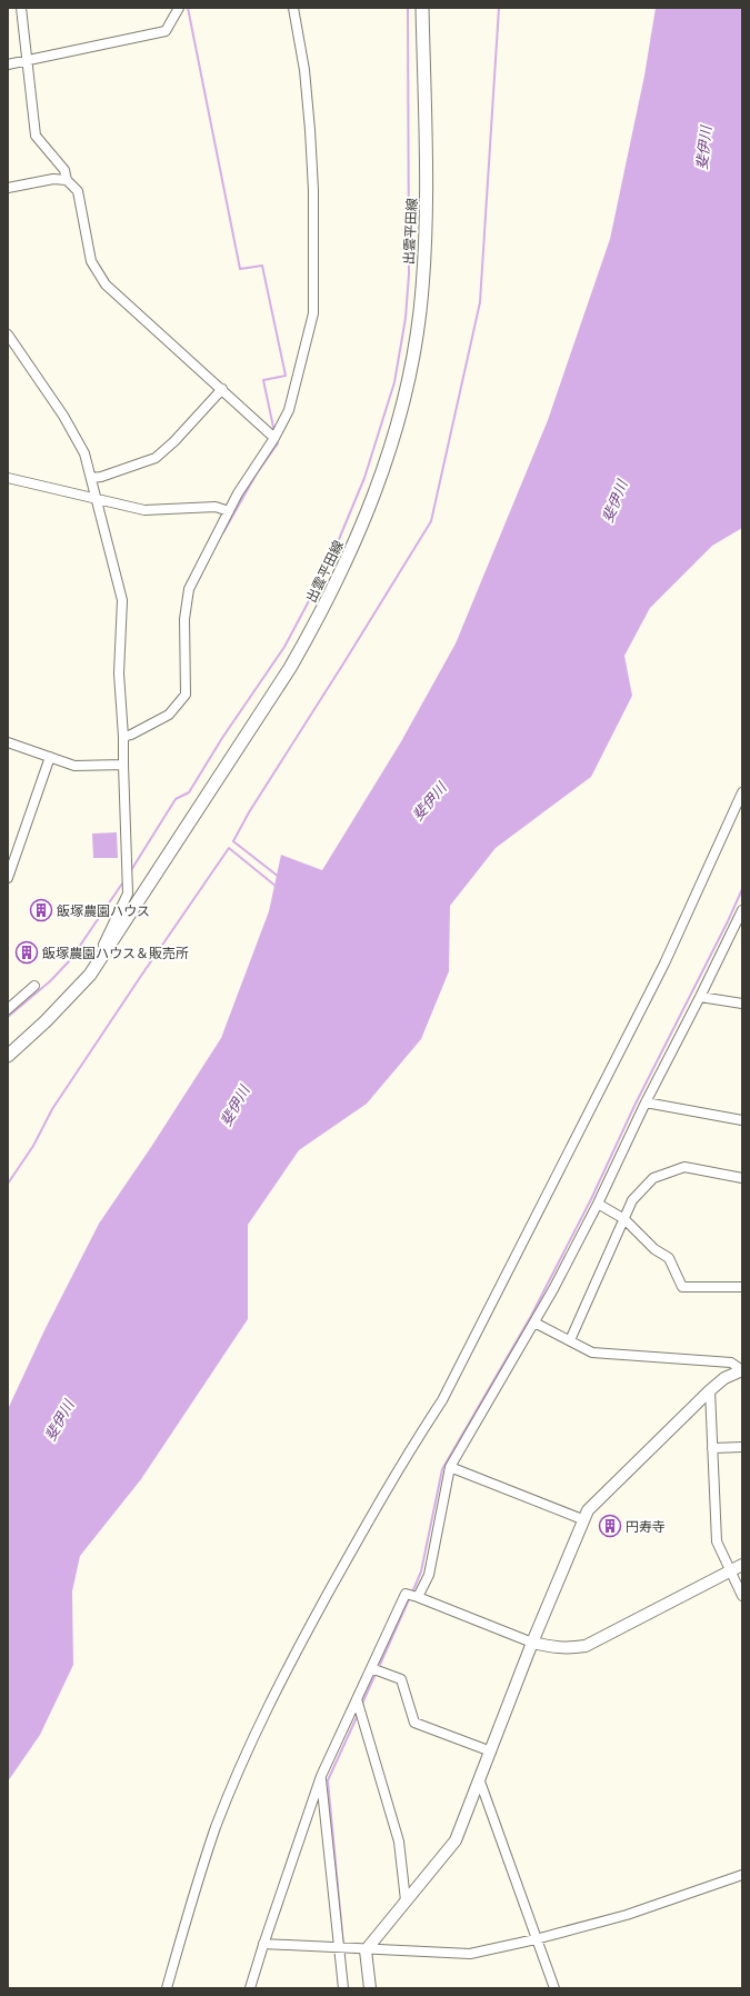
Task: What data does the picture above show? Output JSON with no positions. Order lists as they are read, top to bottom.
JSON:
{
  "streets": {
    "main road": ["出雲平田線"]
  },
  "water": ["斐伊川"],
  "places": {
    "building": ["飯塚農園ハウス", "飯塚農園ハウス＆販売所", "円寿寺"]
  }
}
